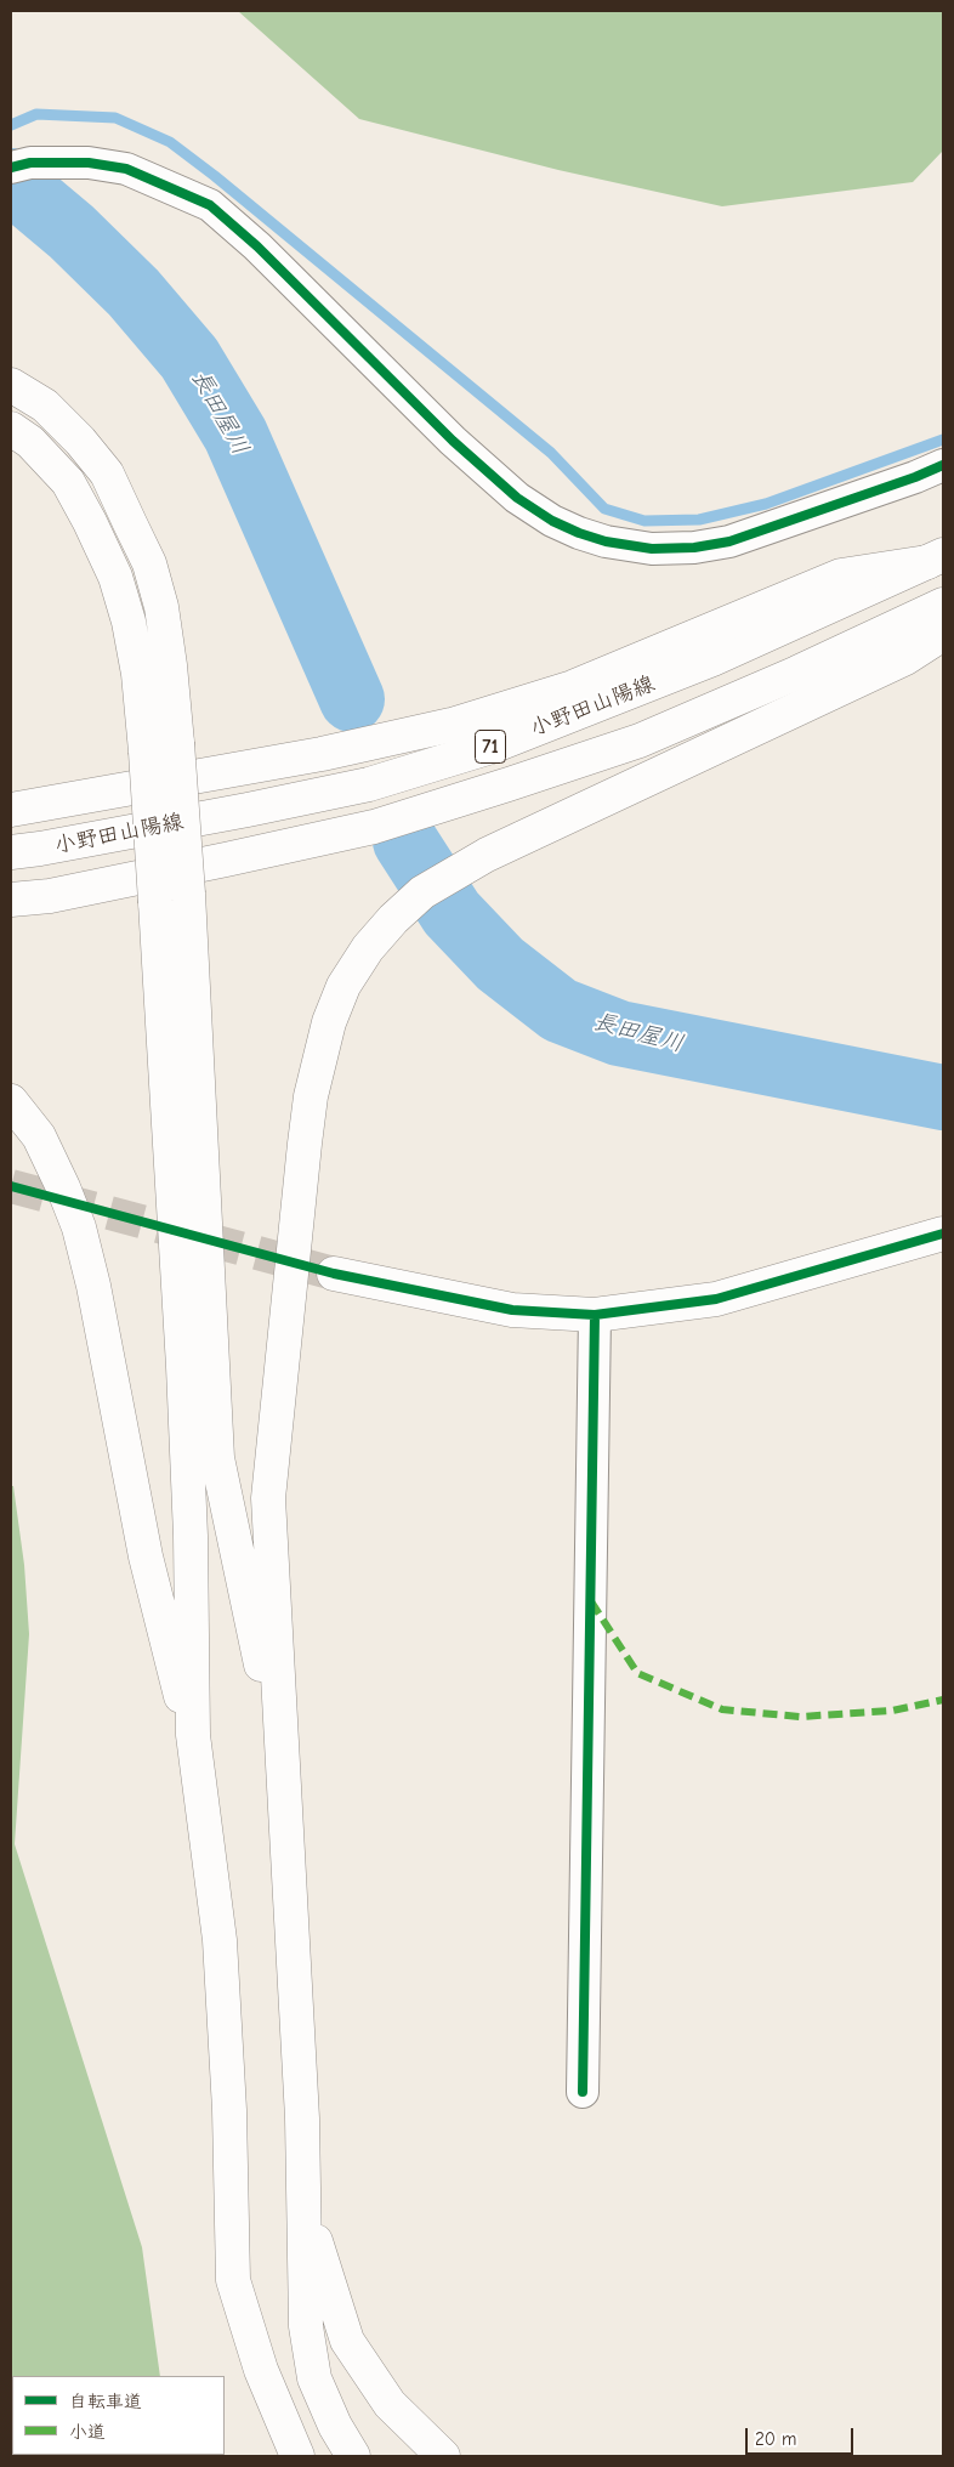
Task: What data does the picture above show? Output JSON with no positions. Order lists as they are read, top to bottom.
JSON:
{
  "streets": {
    "main road": ["小野田山陽線", "71"]
  },
  "water": ["長田屋川"],
  "legend": ["自転車道", "小道"],
  "scale_bar": "20 m"
}
